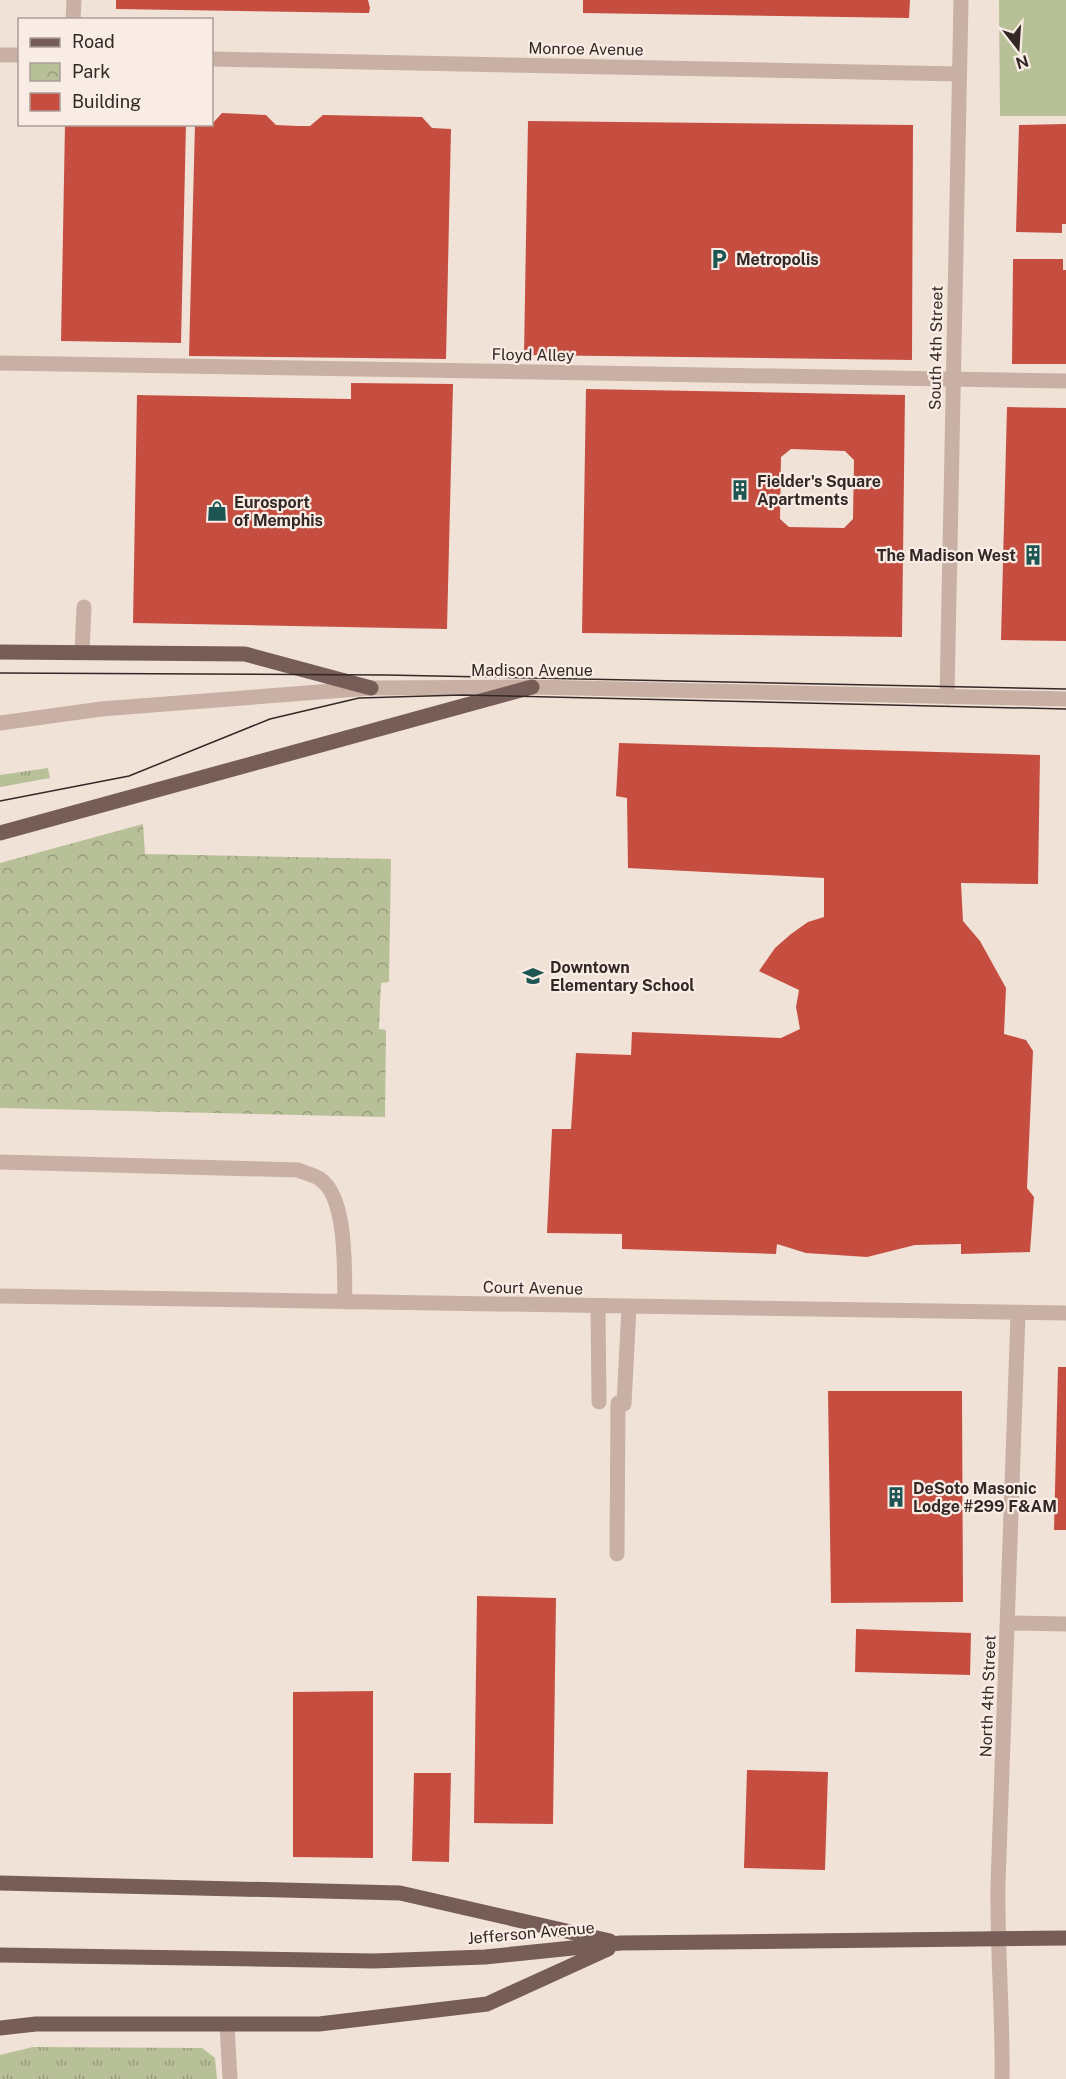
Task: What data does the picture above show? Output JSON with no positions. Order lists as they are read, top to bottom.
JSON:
{
  "streets": {
    "main road": ["Jefferson Avenue"],
    "street": [
      "Monroe Avenue",
      "South 4th Street",
      "Floyd Alley",
      "Madison Avenue",
      "Court Avenue",
      "North 4th Street"
    ]
  },
  "crossings": [
    ["Monroe Avenue", "South 4th Street"],
    ["South 4th Street", "Floyd Alley"],
    ["South 4th Street", "Madison Avenue"],
    ["Court Avenue", "North 4th Street"],
    ["North 4th Street", "Jefferson Avenue"]
  ],
  "places": {
    "parking": ["Metropolis"],
    "building": ["Fielder's Square Apartments", "The Madison West", "DeSoto Masonic Lodge #299 F&AM"],
    "shop": ["Eurosport of Memphis"],
    "school or university": ["Downtown Elementary School"]
  },
  "legend": ["Road", "Park", "Building"],
  "north": "bottom"
}
